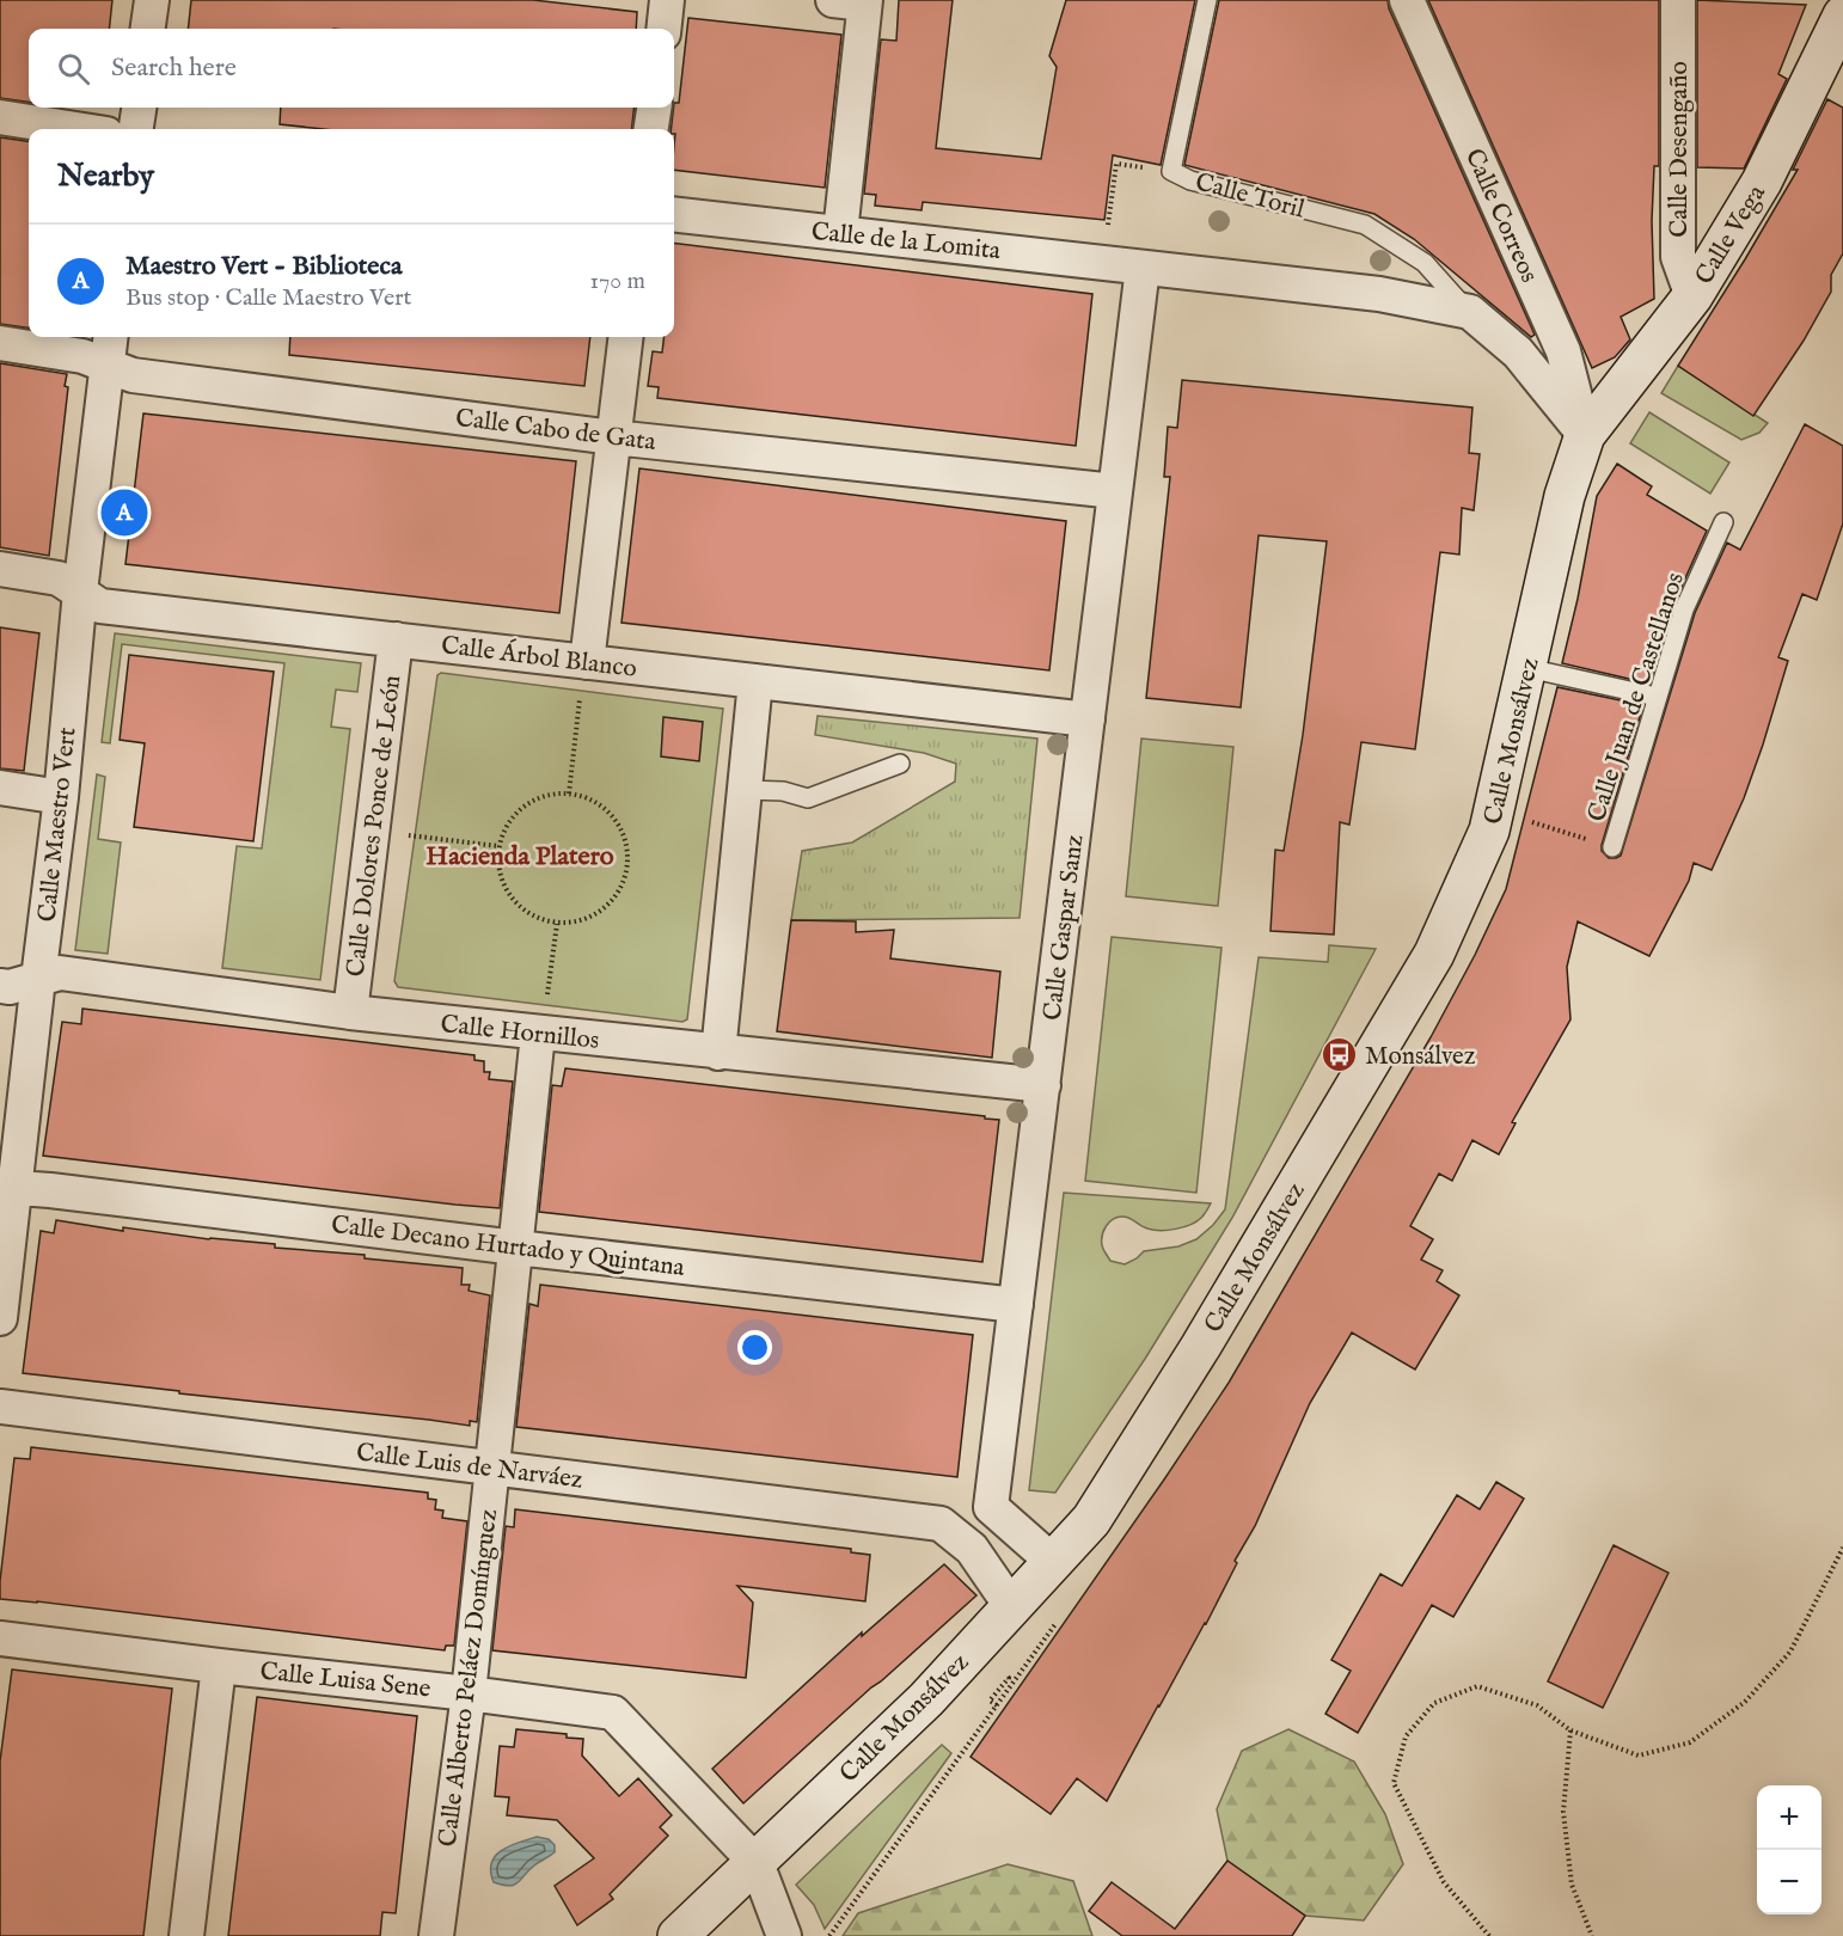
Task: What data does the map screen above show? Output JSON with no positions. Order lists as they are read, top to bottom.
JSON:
{
  "streets": {
    "street": [
      "Calle Desengaño",
      "Calle Toril",
      "Calle Correos",
      "Calle Vega",
      "Calle de la Lomita",
      "Calle Cabo de Gata",
      "Calle Árbol Blanco",
      "Calle Monsálvez",
      "Calle Maestro Vert",
      "Calle Dolores Ponce de León",
      "Calle Gaspar Sanz",
      "Calle Hornillos",
      "Calle Decano Hurtado y Quintana",
      "Calle Luis de Narváez",
      "Calle Alberto Peláez Domínguez",
      "Calle Luisa Sene"
    ],
    "lane": ["Calle Juan de Castellanos"]
  },
  "crossings": [
    ["Calle Desengaño", "Calle Vega"],
    ["Calle Toril", "Calle Correos"],
    ["Calle Toril", "Calle Vega"],
    ["Calle Toril", "Calle de la Lomita"],
    ["Calle Toril", "Calle Monsálvez"],
    ["Calle Toril", "Calle Gaspar Sanz"],
    ["Calle Correos", "Calle Vega"],
    ["Calle Correos", "Calle Monsálvez"],
    ["Calle Vega", "Calle Monsálvez"],
    ["Calle de la Lomita", "Calle Gaspar Sanz"],
    ["Calle Cabo de Gata", "Calle Maestro Vert"],
    ["Calle Cabo de Gata", "Calle Gaspar Sanz"],
    ["Calle Árbol Blanco", "Calle Maestro Vert"],
    ["Calle Árbol Blanco", "Calle Dolores Ponce de León"],
    ["Calle Árbol Blanco", "Calle Gaspar Sanz"],
    ["Calle Monsálvez", "Calle Luisa Sene"],
    ["Calle Maestro Vert", "Calle Hornillos"],
    ["Calle Maestro Vert", "Calle Decano Hurtado y Quintana"],
    ["Calle Dolores Ponce de León", "Calle Hornillos"],
    ["Calle Gaspar Sanz", "Calle Hornillos"],
    ["Calle Gaspar Sanz", "Calle Decano Hurtado y Quintana"],
    ["Calle Gaspar Sanz", "Calle Luis de Narváez"],
    ["Calle Hornillos", "Calle Alberto Peláez Domínguez"],
    ["Calle Decano Hurtado y Quintana", "Calle Alberto Peláez Domínguez"],
    ["Calle Luis de Narváez", "Calle Alberto Peláez Domínguez"],
    ["Calle Alberto Peláez Domínguez", "Calle Luisa Sene"]
  ],
  "districts": ["Hacienda Platero"],
  "places": {
    "bus stop": ["Monsálvez"]
  },
  "page": {
    "search": "Search here",
    "heading": "Nearby",
    "list": [
      {
        "mark": "A",
        "name": "Maestro Vert - Biblioteca",
        "note": "Bus stop · Calle Maestro Vert",
        "value": "170 m"
      }
    ],
    "pins": "A",
    "map_buttons": ["+", "−"]
  }
}
